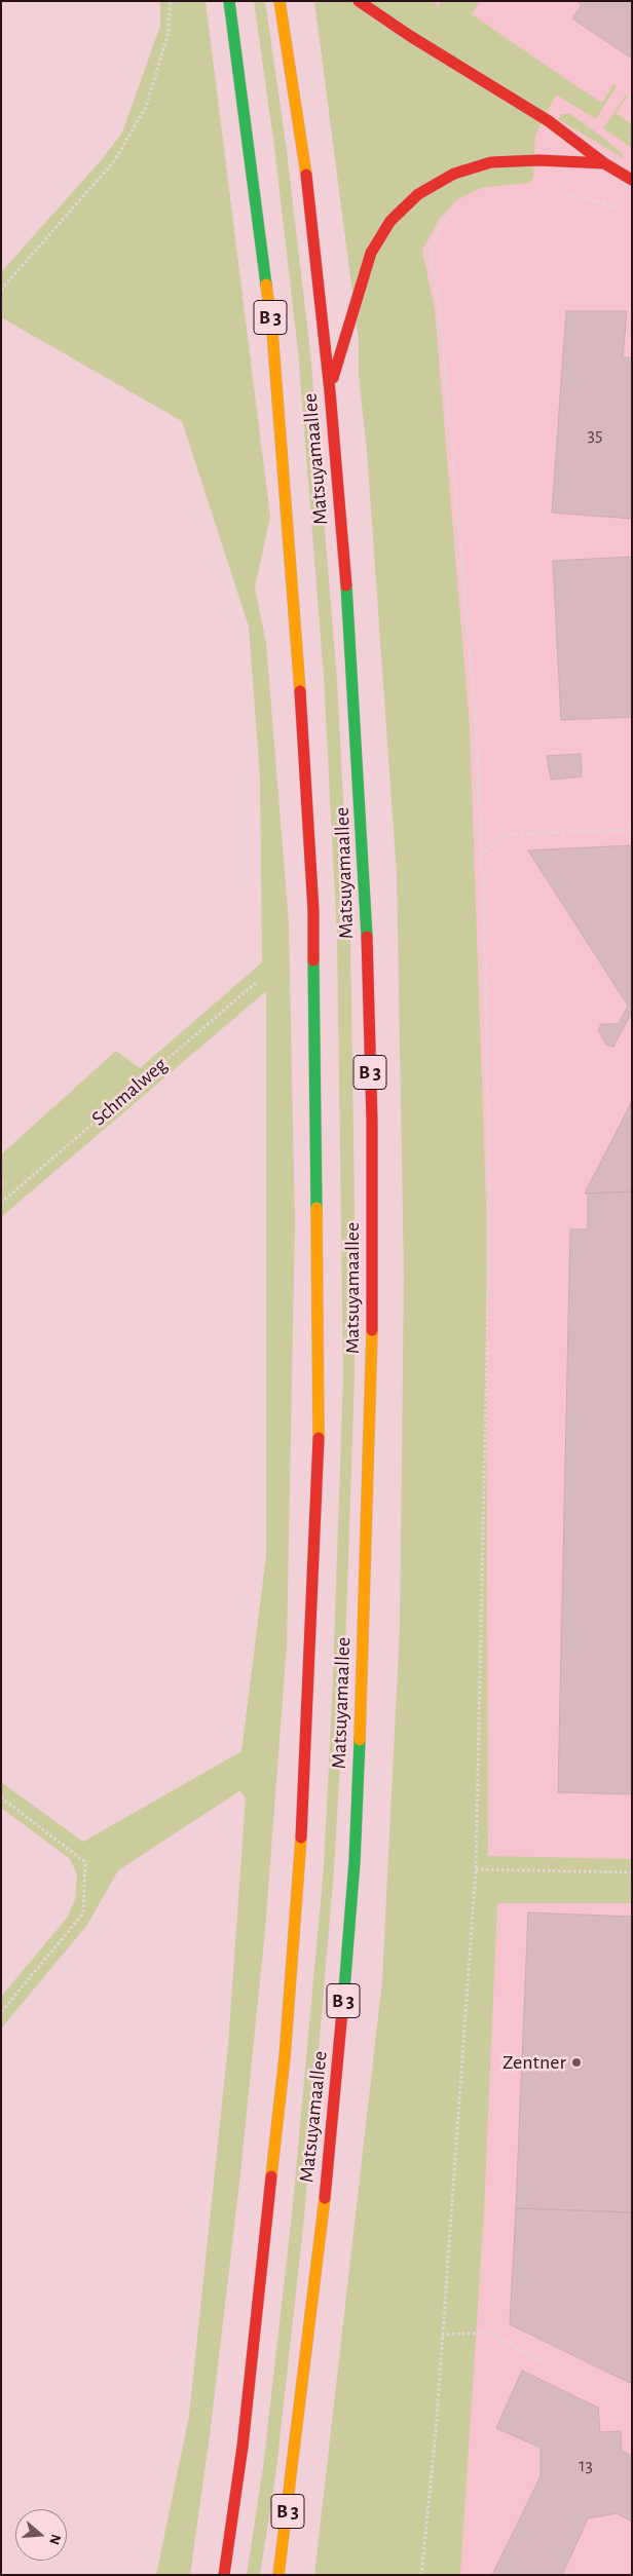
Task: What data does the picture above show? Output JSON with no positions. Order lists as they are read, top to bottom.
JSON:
{
  "streets": {
    "highway": ["B 3", "Matsuyamaallee"],
    "path": ["Schmalweg"]
  },
  "places": ["Zentner"],
  "house_numbers": ["35", "13"],
  "north": "right"
}
